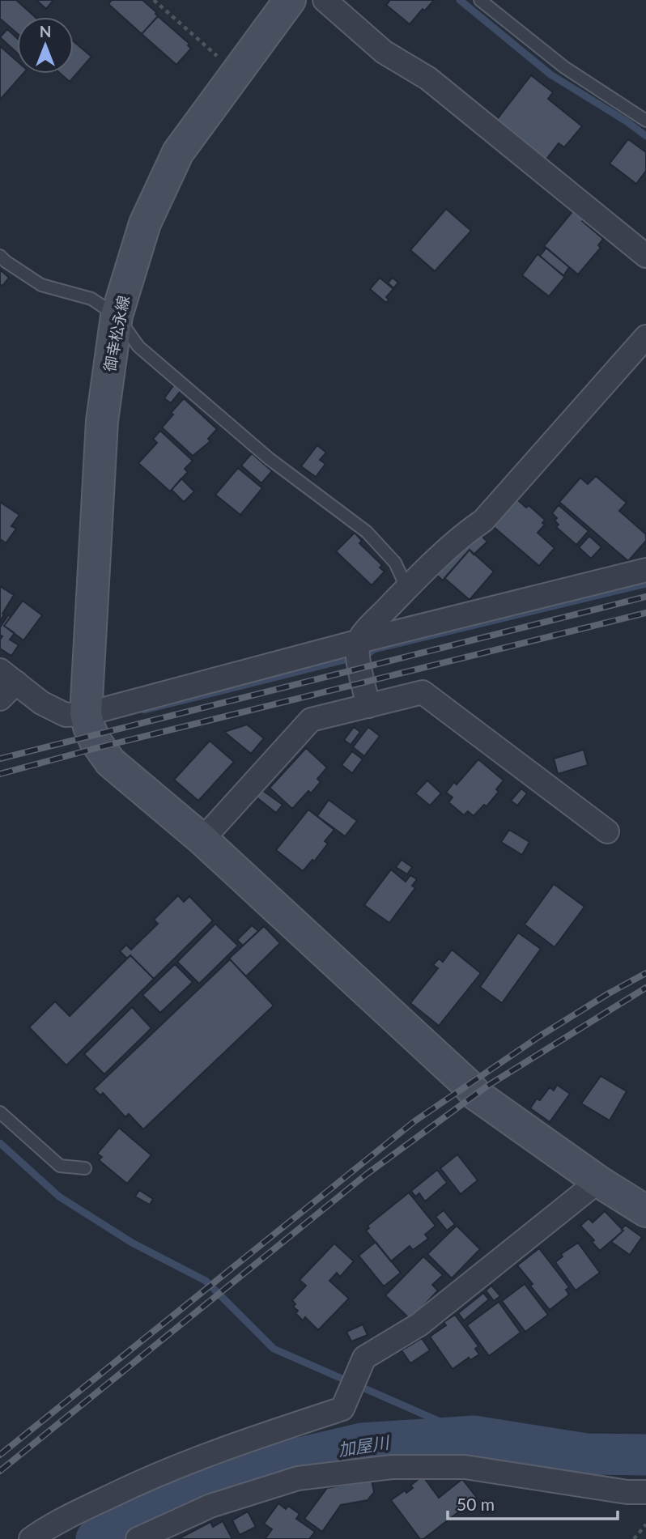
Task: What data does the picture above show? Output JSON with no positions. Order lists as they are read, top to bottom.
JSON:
{
  "streets": {
    "main road": ["御幸松永線"]
  },
  "water": ["加屋川"],
  "scale_bar": "50 m",
  "north": "top"
}
